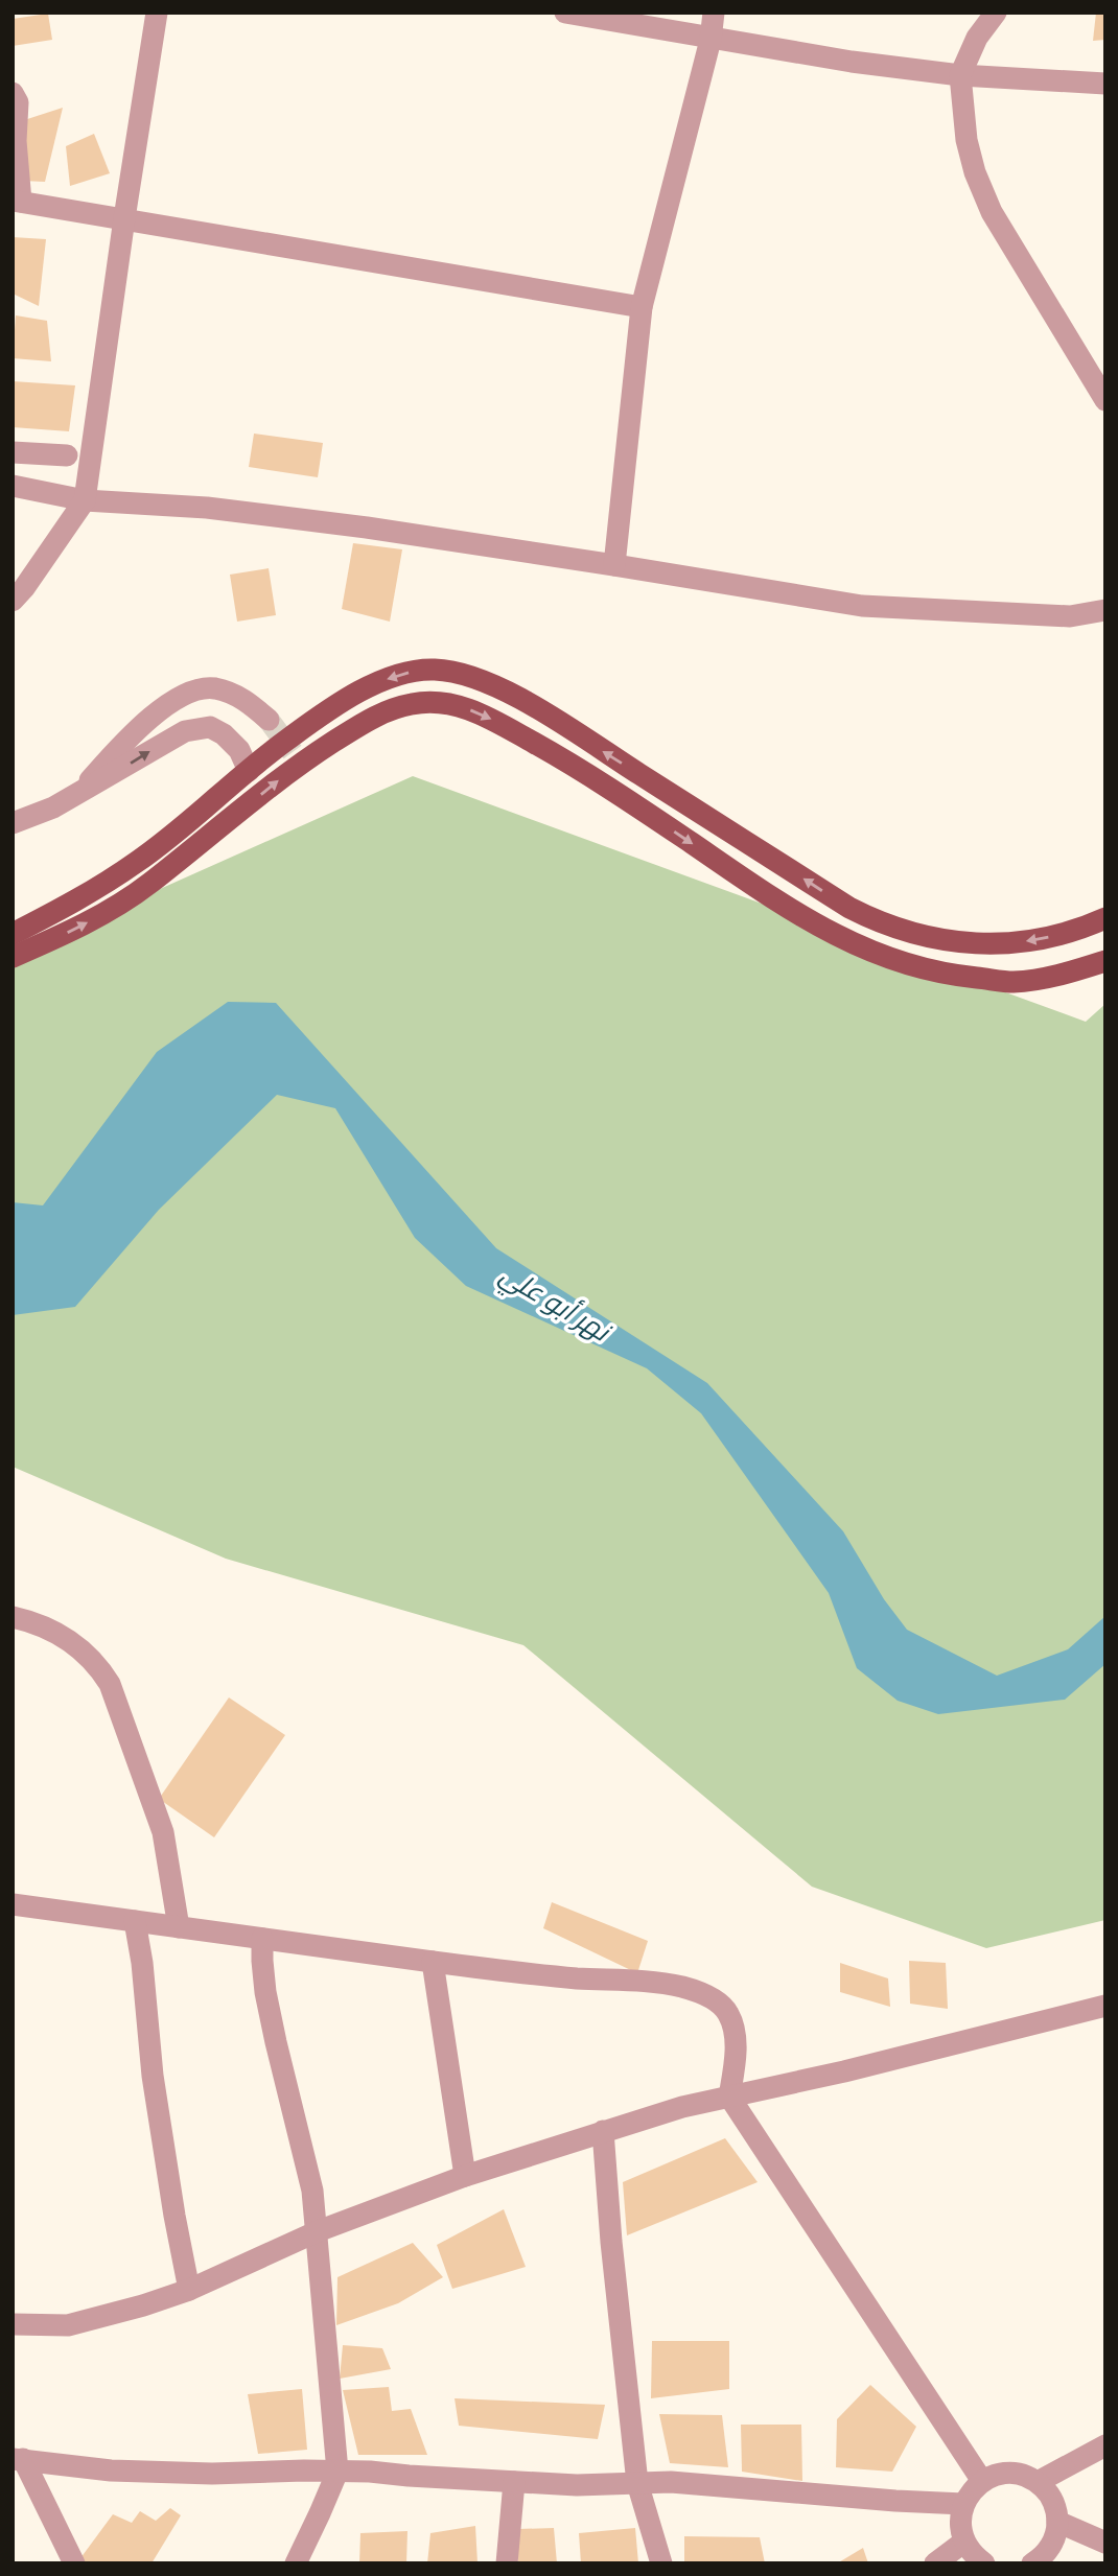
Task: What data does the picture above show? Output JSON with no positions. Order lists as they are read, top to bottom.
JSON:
{
  "water": ["نهر أبو علي"]
}
